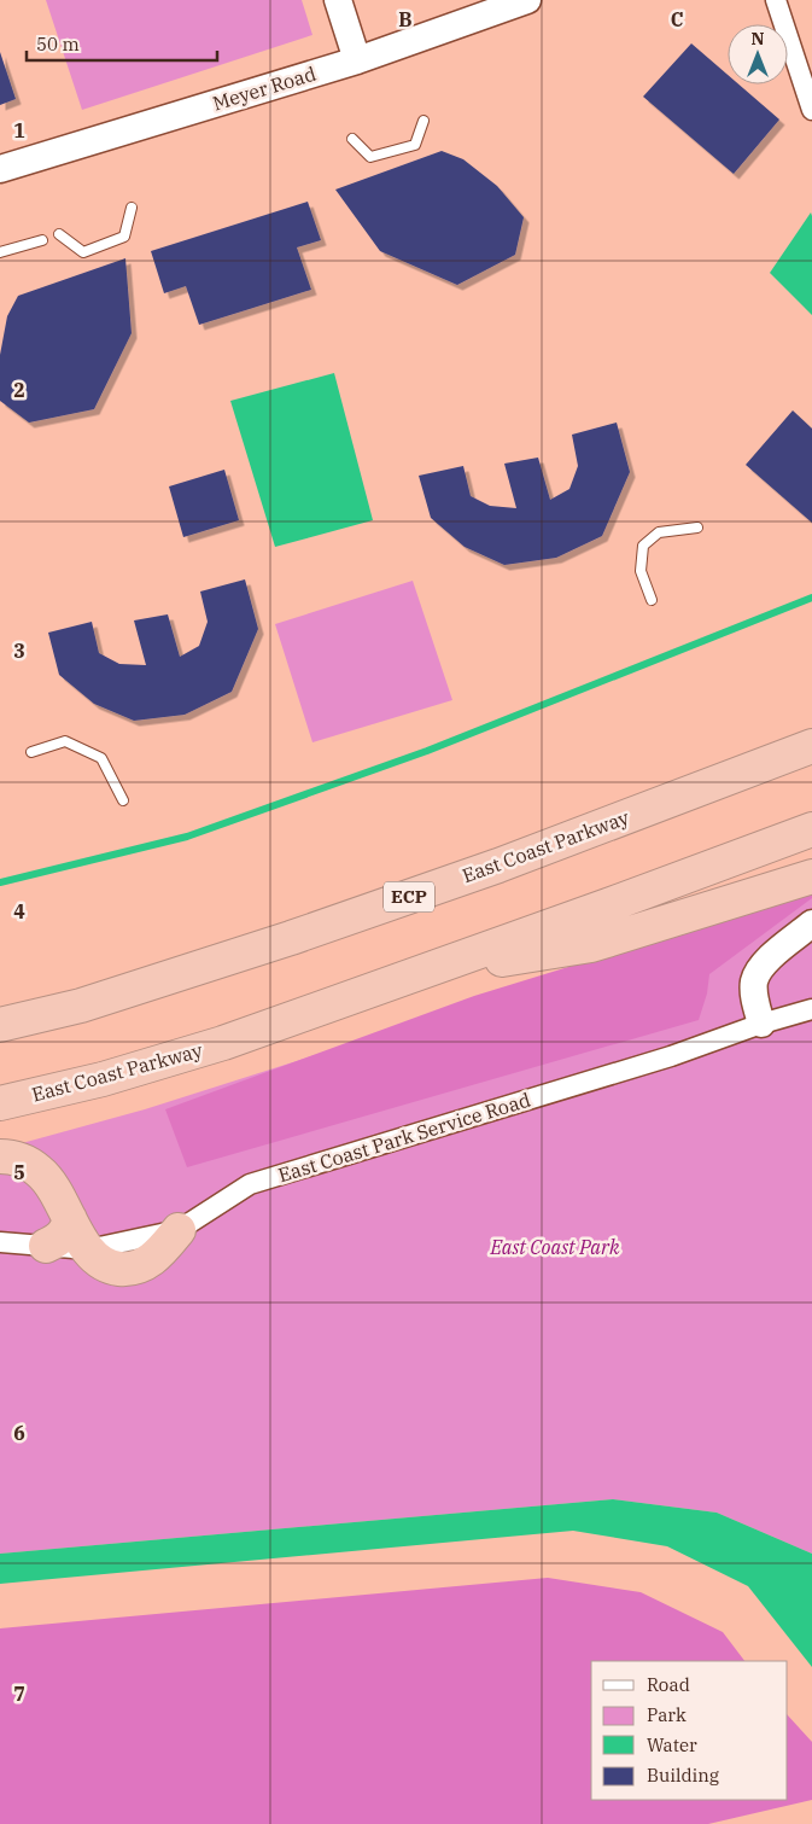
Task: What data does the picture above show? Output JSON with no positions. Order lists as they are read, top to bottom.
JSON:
{
  "streets": {
    "highway": ["East Coast Parkway", "ECP"],
    "street": ["Meyer Road", "East Coast Park Service Road"]
  },
  "parks": ["East Coast Park"],
  "legend": [
    "Road",
    "Park",
    "Water",
    "Building"
  ],
  "scale_bar": "50 m",
  "north": "top",
  "grid": {
    "columns": ["B", "C"],
    "rows": [
      "1",
      "2",
      "3",
      "4",
      "5",
      "6",
      "7"
    ]
  }
}
